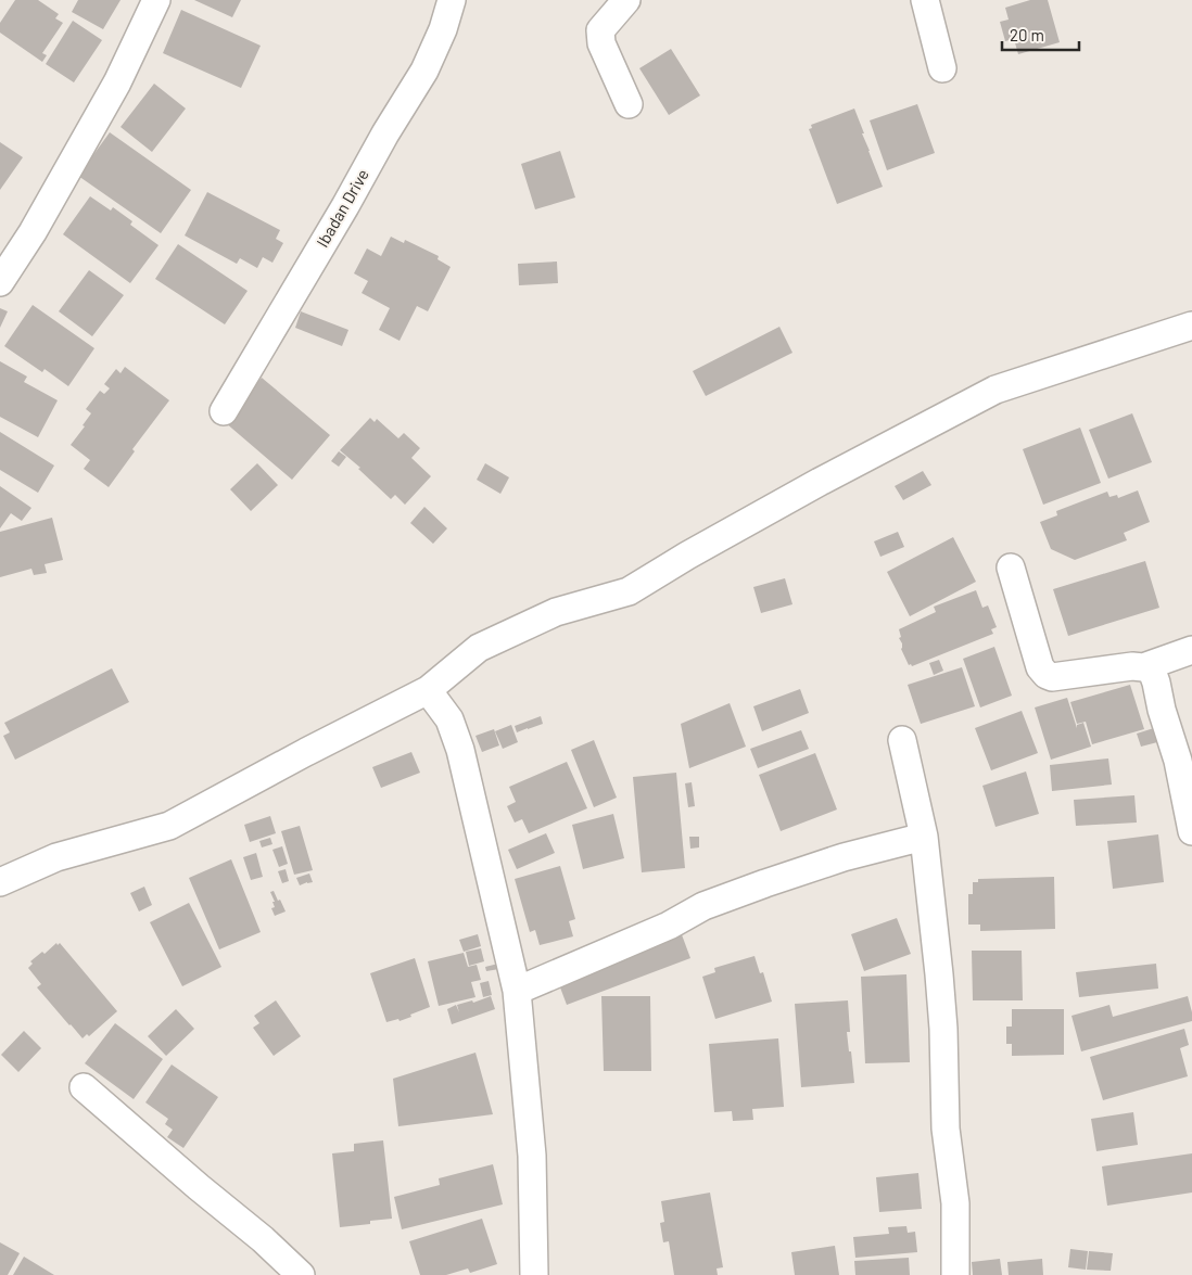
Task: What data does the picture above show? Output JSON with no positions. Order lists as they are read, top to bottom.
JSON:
{
  "streets": {
    "street": ["Ibadan Drive"]
  },
  "scale_bar": "20 m"
}
